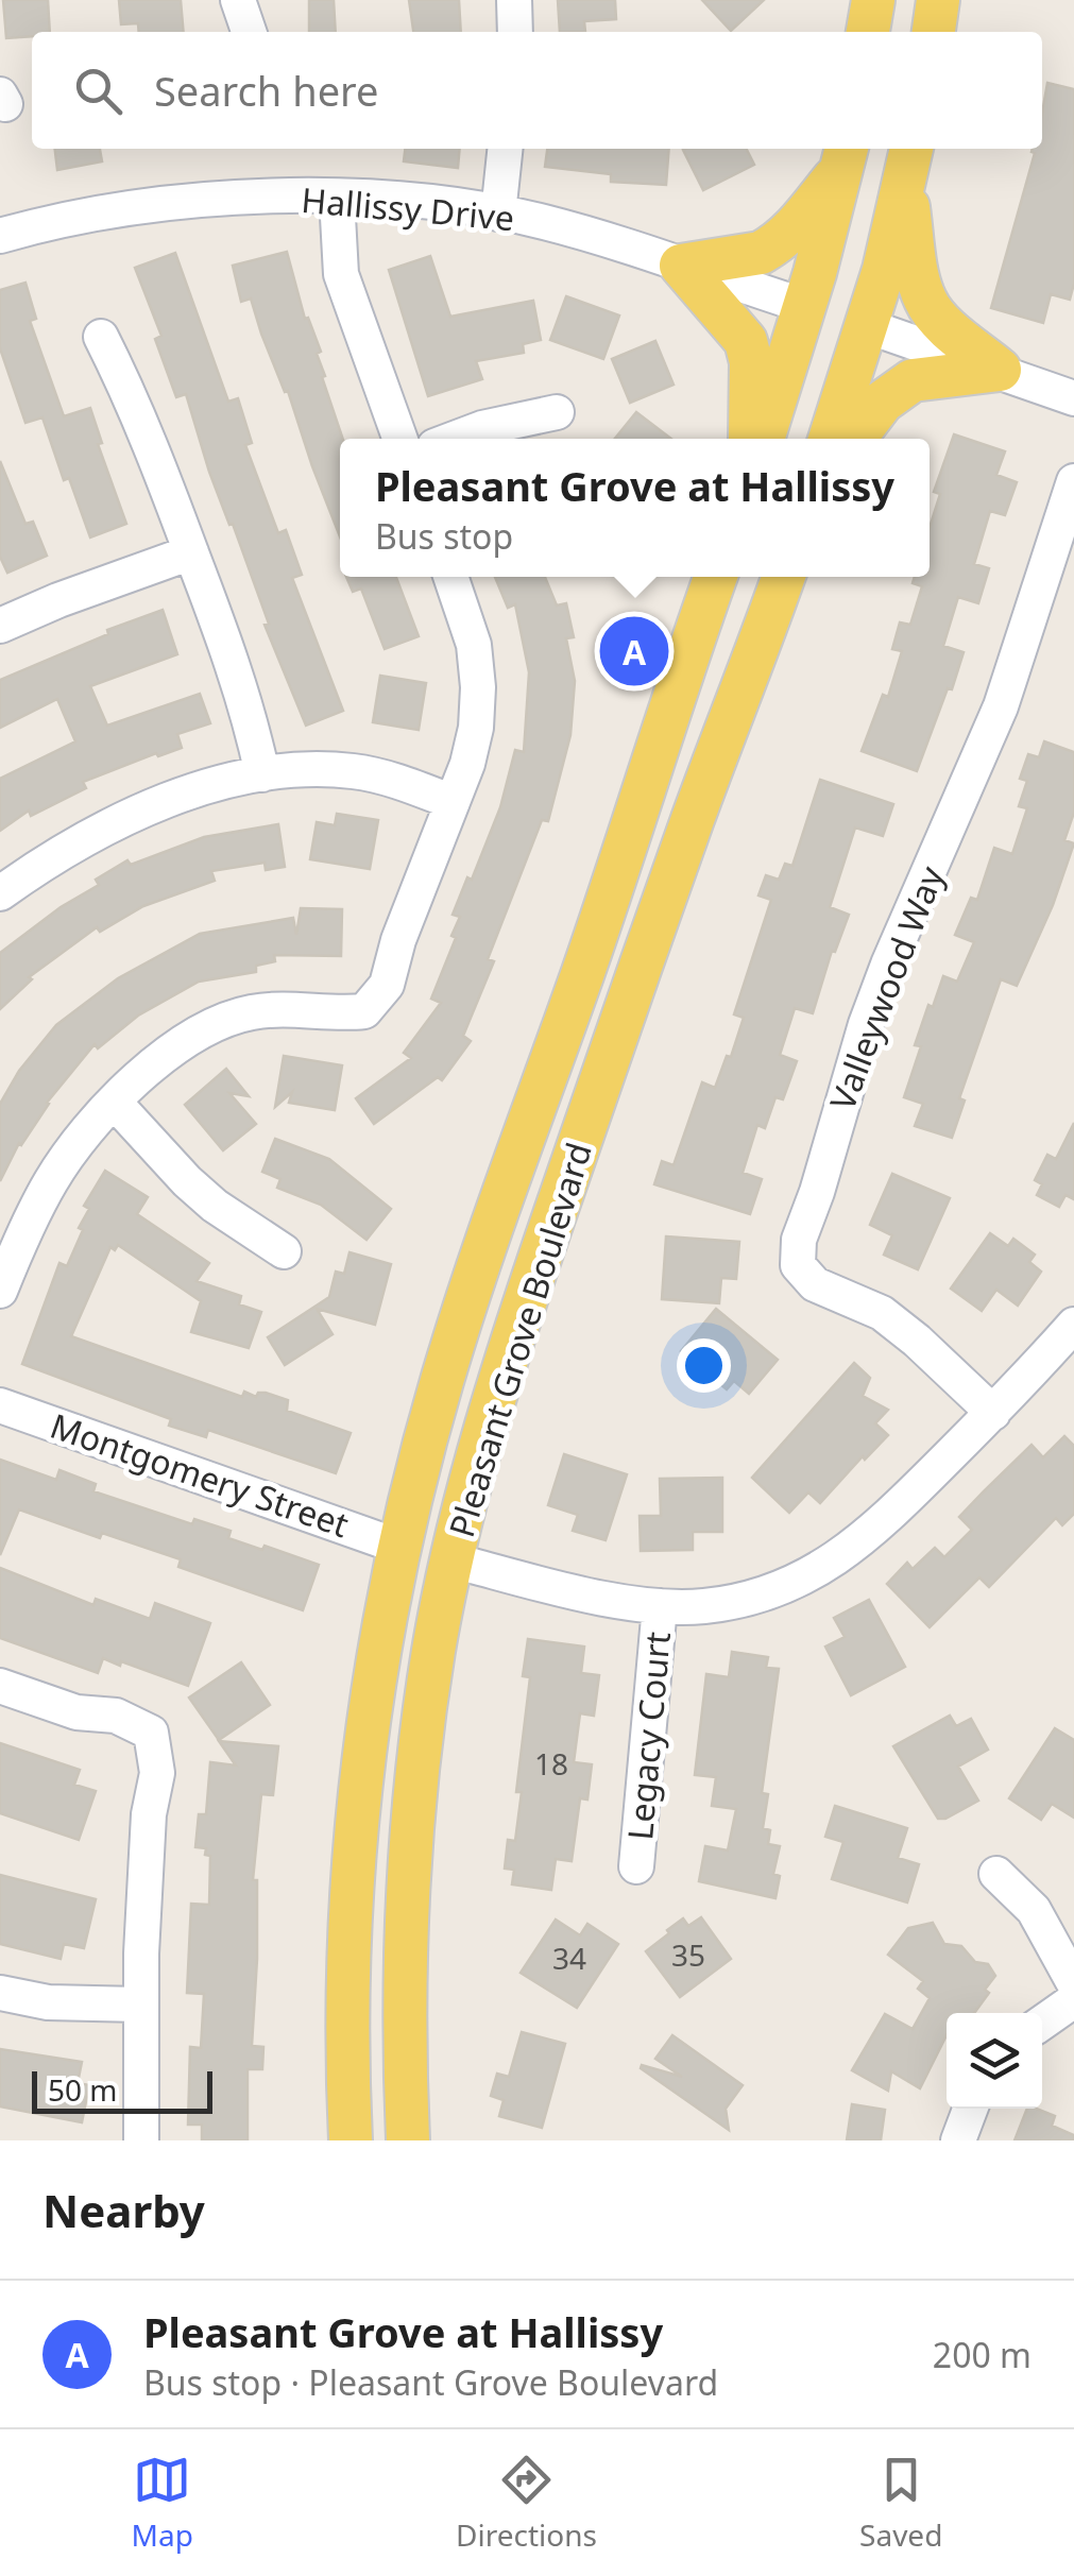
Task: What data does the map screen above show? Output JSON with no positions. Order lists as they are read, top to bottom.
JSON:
{
  "streets": {
    "main road": ["Pleasant Grove Boulevard"],
    "street": [
      "Hallissy Drive",
      "Valleywood Way",
      "Montgomery Street",
      "Legacy Court"
    ]
  },
  "crossings": [
    ["Pleasant Grove Boulevard", "Montgomery Street"]
  ],
  "house_numbers": ["18", "35", "34"],
  "scale_bar": "50 m",
  "page": {
    "search": "Search here",
    "popup": ["Pleasant Grove at Hallissy", "Bus stop"],
    "pins": "A",
    "scale": "50 m",
    "heading": "Nearby",
    "list": [
      {
        "mark": "A",
        "name": "Pleasant Grove at Hallissy",
        "note": "Bus stop · Pleasant Grove Boulevard",
        "value": "200 m"
      }
    ],
    "nav": ["Map", "Directions", "Saved"]
  }
}
